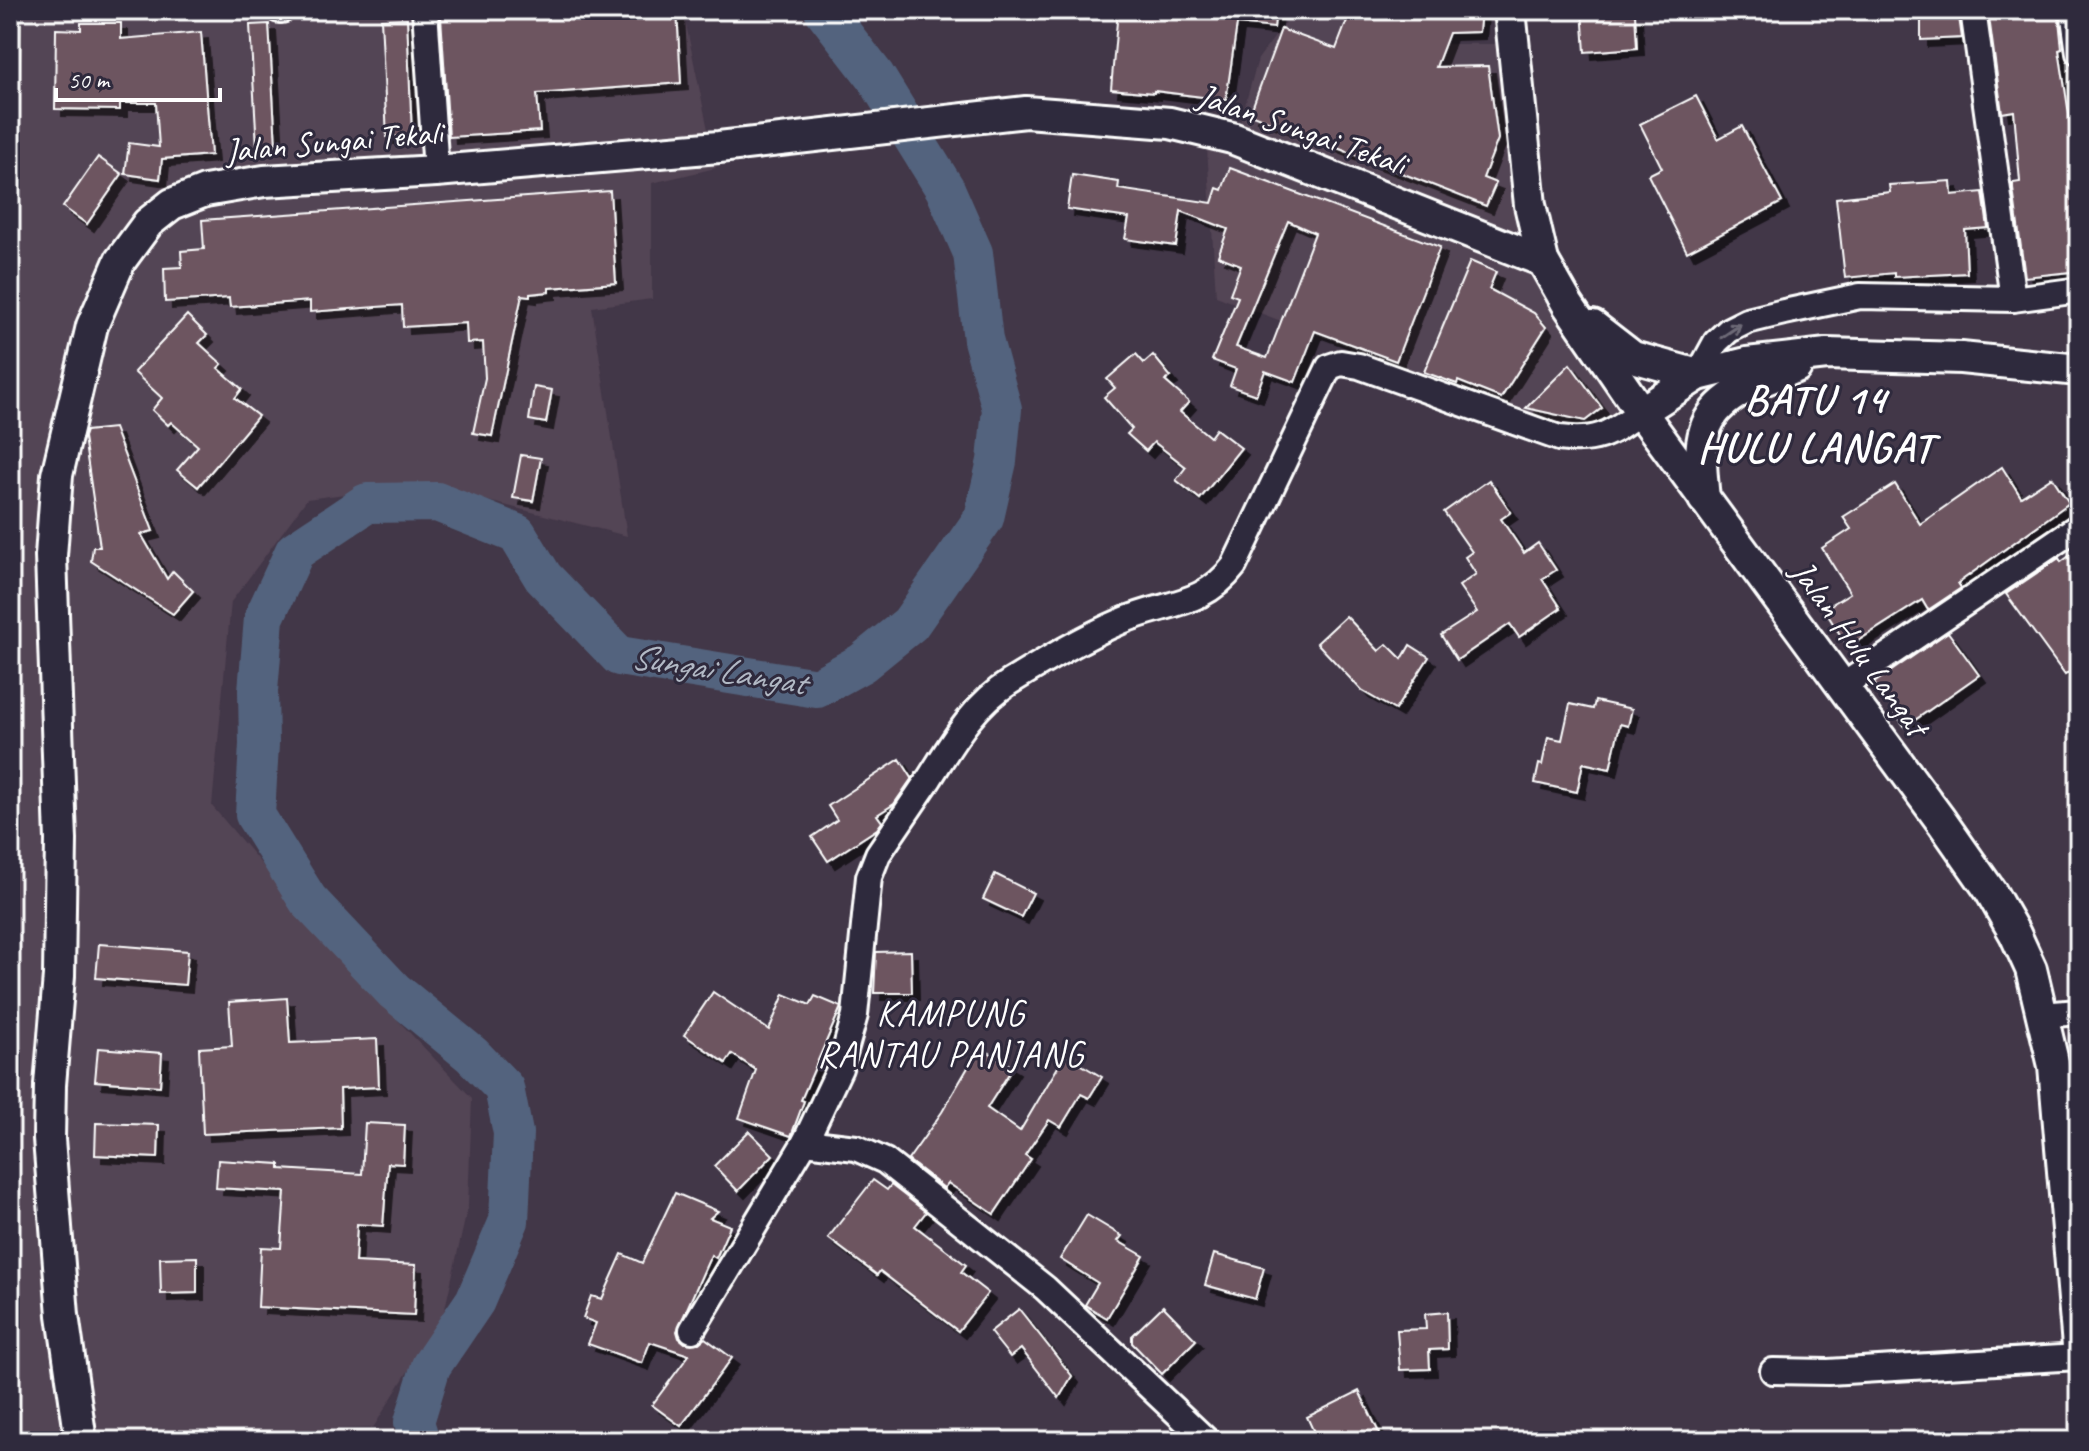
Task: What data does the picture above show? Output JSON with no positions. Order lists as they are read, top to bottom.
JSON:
{
  "streets": {
    "street": ["Jalan Sungai Tekali", "Jalan Hulu Langat"]
  },
  "crossings": [
    ["Jalan Sungai Tekali", "Jalan Hulu Langat"]
  ],
  "districts": ["BATU 14 HULU LANGAT", "KAMPUNG RANTAU PANJANG"],
  "water": ["Sungai Langat"],
  "scale_bar": "50 m"
}
